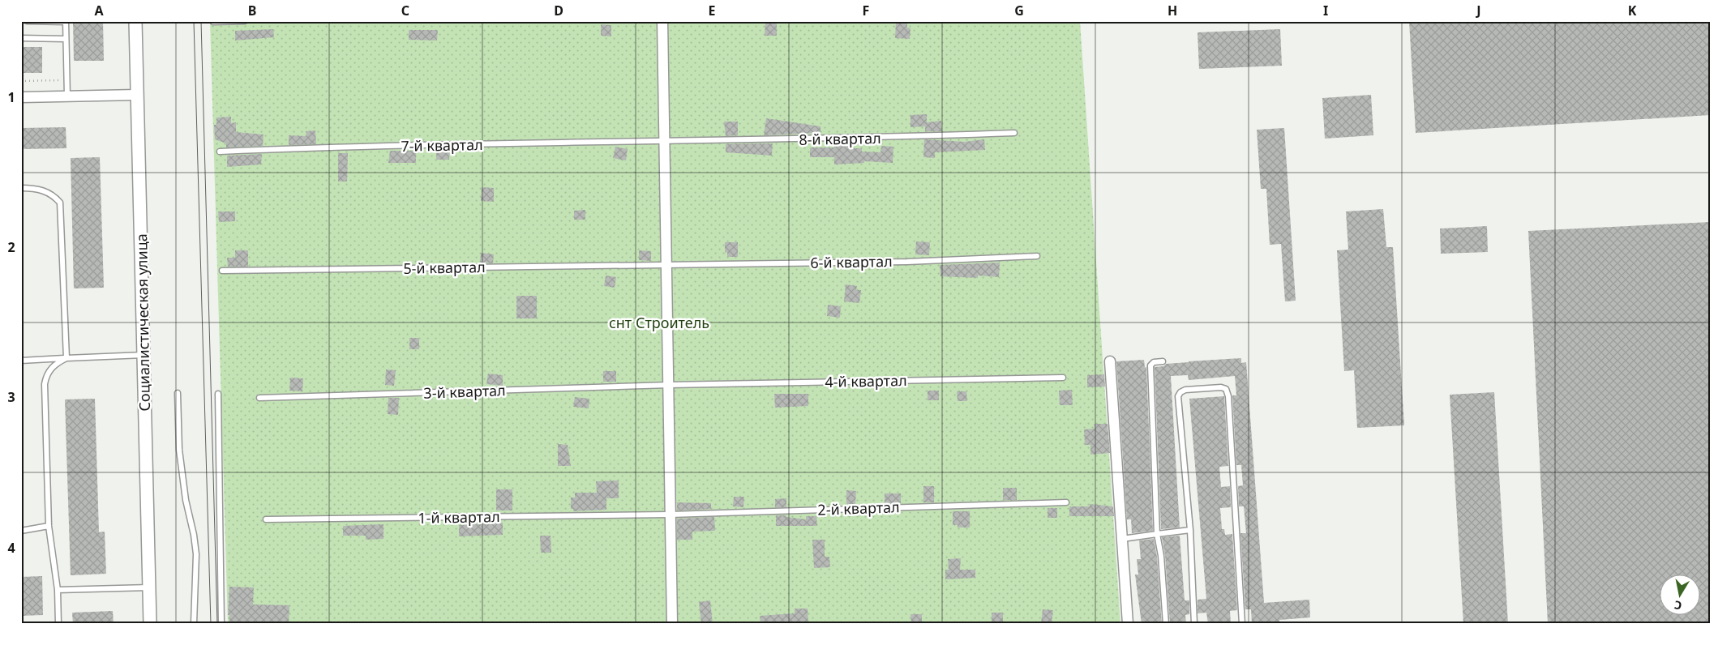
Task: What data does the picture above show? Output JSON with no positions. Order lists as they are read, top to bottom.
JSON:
{
  "streets": {
    "street": ["Социалистическая улица"],
    "lane": [
      "8-й квартал",
      "7-й квартал",
      "6-й квартал",
      "5-й квартал",
      "4-й квартал",
      "3-й квартал",
      "2-й квартал",
      "1-й квартал"
    ]
  },
  "crossings": [
    ["8-й квартал", "7-й квартал"],
    ["6-й квартал", "5-й квартал"],
    ["4-й квартал", "3-й квартал"],
    ["2-й квартал", "1-й квартал"]
  ],
  "parks": ["снт Строитель"],
  "north": "bottom",
  "grid": {
    "columns": [
      "A",
      "B",
      "C",
      "D",
      "E",
      "F",
      "G",
      "H",
      "I",
      "J",
      "K"
    ],
    "rows": [
      "1",
      "2",
      "3",
      "4"
    ]
  }
}
